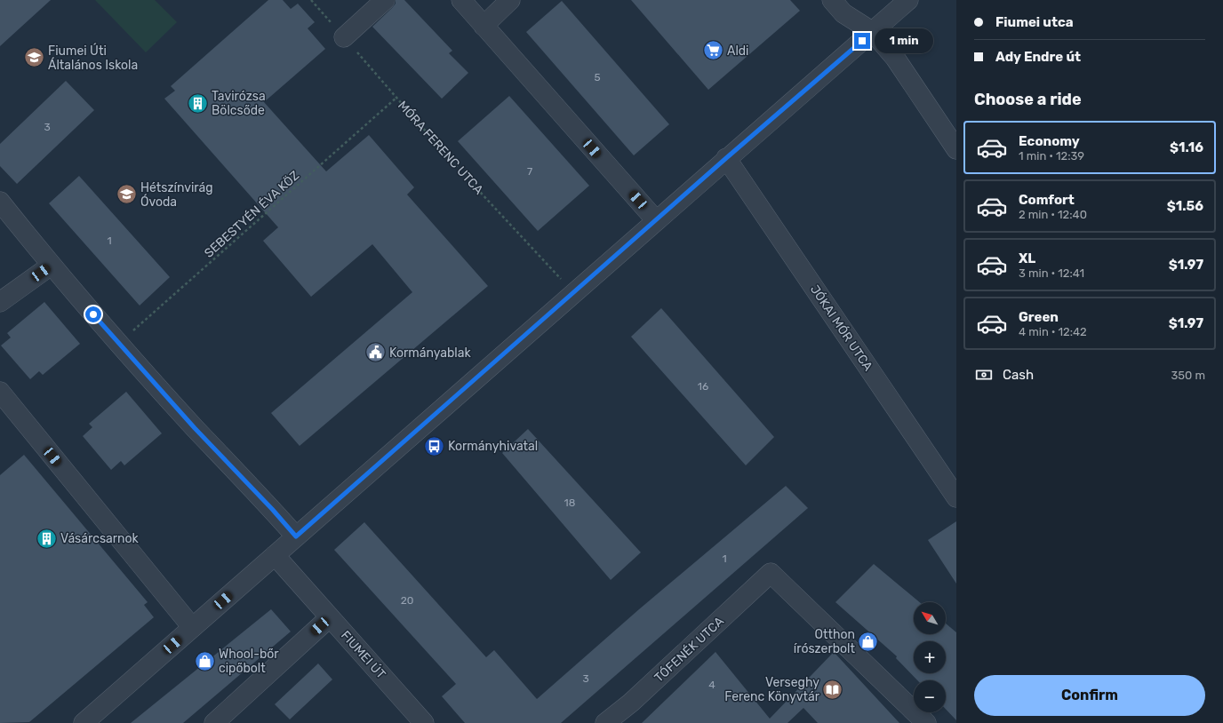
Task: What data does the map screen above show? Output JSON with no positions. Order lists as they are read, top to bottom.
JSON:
{
  "streets": {
    "street": ["JÓKAI MÓR UTCA", "TÓFENÉK UTCA", "FIUMEI ÚT"],
    "path": ["MÓRA FERENC UTCA", "SEBESTYÉN ÉVA KÖZ"]
  },
  "crossings": [
    ["MÓRA FERENC UTCA", "SEBESTYÉN ÉVA KÖZ"]
  ],
  "places": {
    "supermarket": ["Aldi"],
    "school or university": ["Fiumei Úti Általános Iskola", "Hétszínvirág Óvoda"],
    "building": ["Tavirózsa Bölcsőde", "Vásárcsarnok"],
    "public building": ["Kormányablak"],
    "bus stop": ["Kormányhivatal"],
    "shop": ["Otthon írószerbolt", "Whool-bőr cipőbolt"],
    "library": ["Verseghy Ferenc Könyvtár"]
  },
  "house_numbers": [
    "5",
    "3",
    "7",
    "1",
    "16",
    "18",
    "1",
    "20",
    "3",
    "4"
  ],
  "north": "top left",
  "page": {
    "banner": ["Fiumei utca", "Ady Endre út"],
    "bubble": "1 min",
    "heading": "Choose a ride",
    "list": [
      {
        "name": "Economy",
        "note": "1 min · 12:39",
        "value": "$1.16"
      },
      {
        "name": "Comfort",
        "note": "2 min · 12:40",
        "value": "$1.56"
      },
      {
        "name": "XL",
        "note": "3 min · 12:41",
        "value": "$1.97"
      },
      {
        "name": "Green",
        "note": "4 min · 12:42",
        "value": "$1.97"
      }
    ],
    "pay": ["Cash", "350 m"],
    "map_buttons": ["+", "−"],
    "buttons": "Confirm"
  }
}
